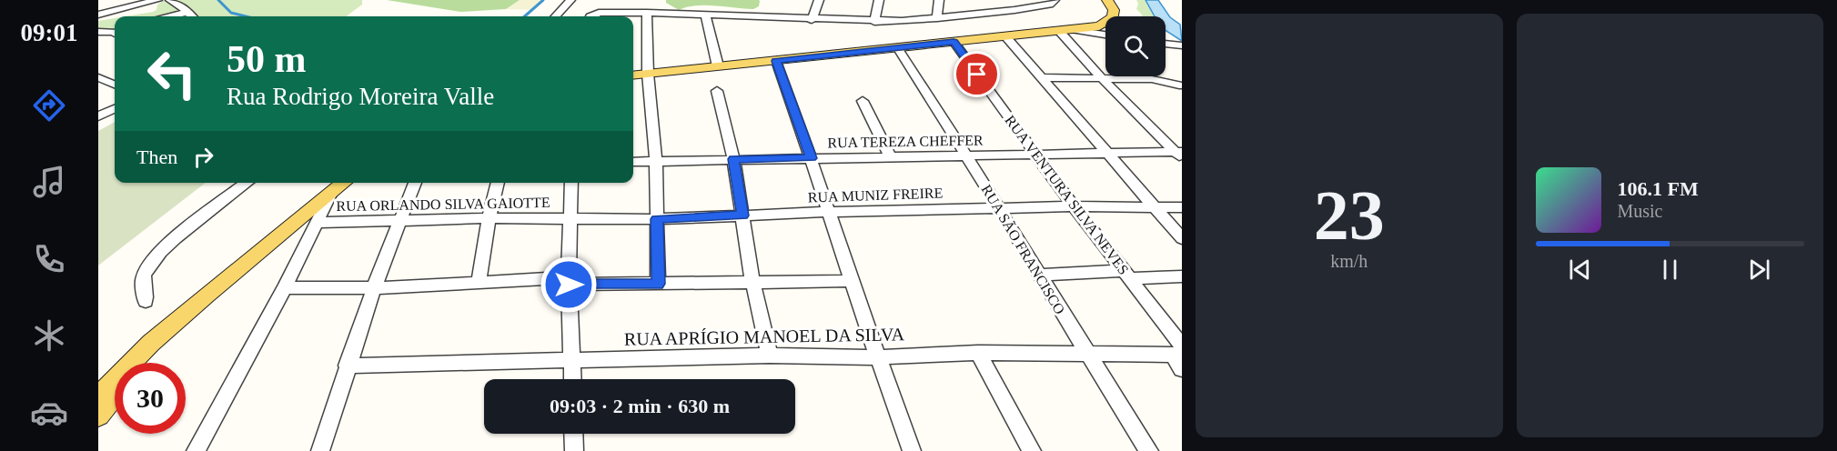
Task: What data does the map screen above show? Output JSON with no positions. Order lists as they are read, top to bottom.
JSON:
{
  "streets": {
    "street": [
      "RUA TEREZA CHEFFER",
      "RUA MUNIZ FREIRE",
      "RUA VENTURA SILVA NEVES",
      "RUA ORLANDO SILVA GAIOTTE",
      "RUA SÃO FRANCISCO",
      "RUA APRÍGIO MANOEL DA SILVA"
    ]
  },
  "crossings": [
    ["RUA TEREZA CHEFFER", "RUA VENTURA SILVA NEVES"],
    ["RUA TEREZA CHEFFER", "RUA SÃO FRANCISCO"],
    ["RUA MUNIZ FREIRE", "RUA VENTURA SILVA NEVES"],
    ["RUA MUNIZ FREIRE", "RUA ORLANDO SILVA GAIOTTE"],
    ["RUA MUNIZ FREIRE", "RUA SÃO FRANCISCO"],
    ["RUA VENTURA SILVA NEVES", "RUA APRÍGIO MANOEL DA SILVA"],
    ["RUA SÃO FRANCISCO", "RUA APRÍGIO MANOEL DA SILVA"]
  ],
  "page": {
    "tabs": "09:01",
    "tile": ["23", "km/h"],
    "turn": ["50 m", "Rua Rodrigo Moreira Valle"],
    "then": "Then",
    "song": ["106.1 FM", "Music"],
    "limit": "30",
    "trip": "09:03 · 2 min · 630 m"
  }
}
